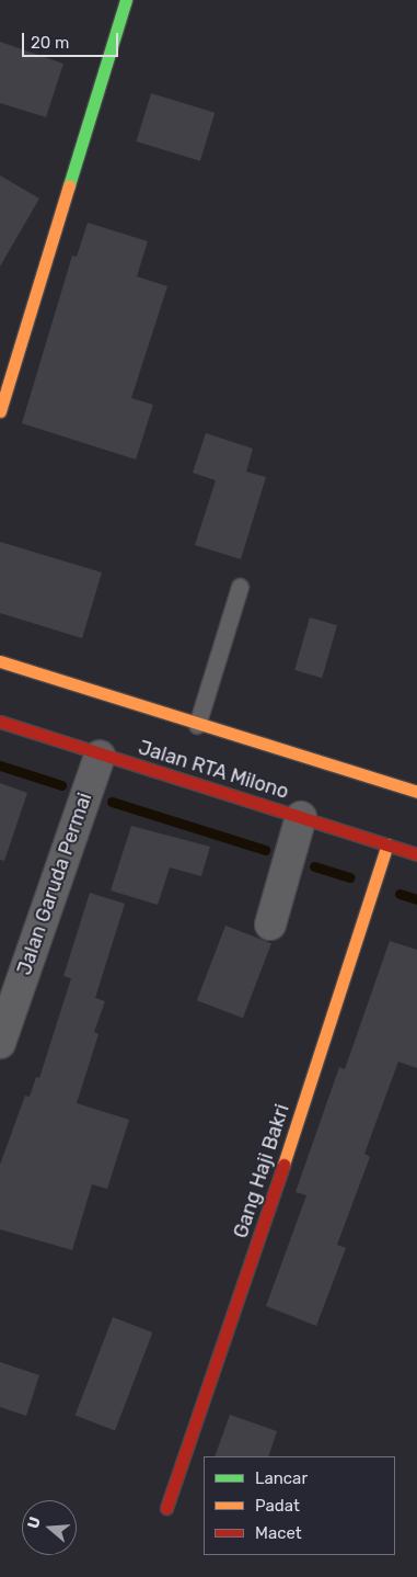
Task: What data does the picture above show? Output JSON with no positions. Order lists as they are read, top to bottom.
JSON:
{
  "streets": {
    "main road": ["Jalan RTA Milono", "Gang Haji Bakri"],
    "street": ["Jalan Garuda Permai"]
  },
  "crossings": [
    ["Jalan RTA Milono", "Jalan Garuda Permai"],
    ["Jalan RTA Milono", "Gang Haji Bakri"]
  ],
  "legend": ["Lancar", "Padat", "Macet"],
  "scale_bar": "20 m",
  "north": "left"
}
